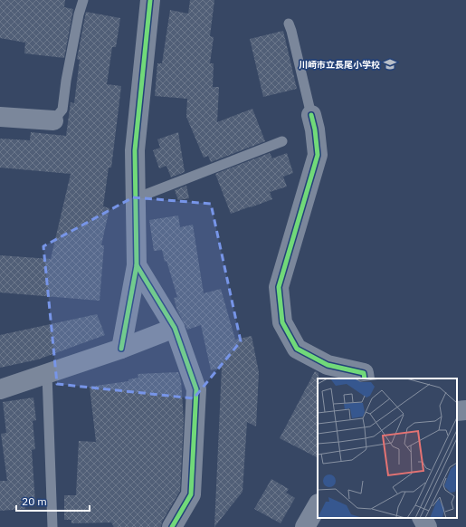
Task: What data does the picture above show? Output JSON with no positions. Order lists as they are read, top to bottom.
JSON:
{
  "places": {
    "school or university": ["川崎市立長尾小学校"]
  },
  "scale_bar": "20 m"
}
